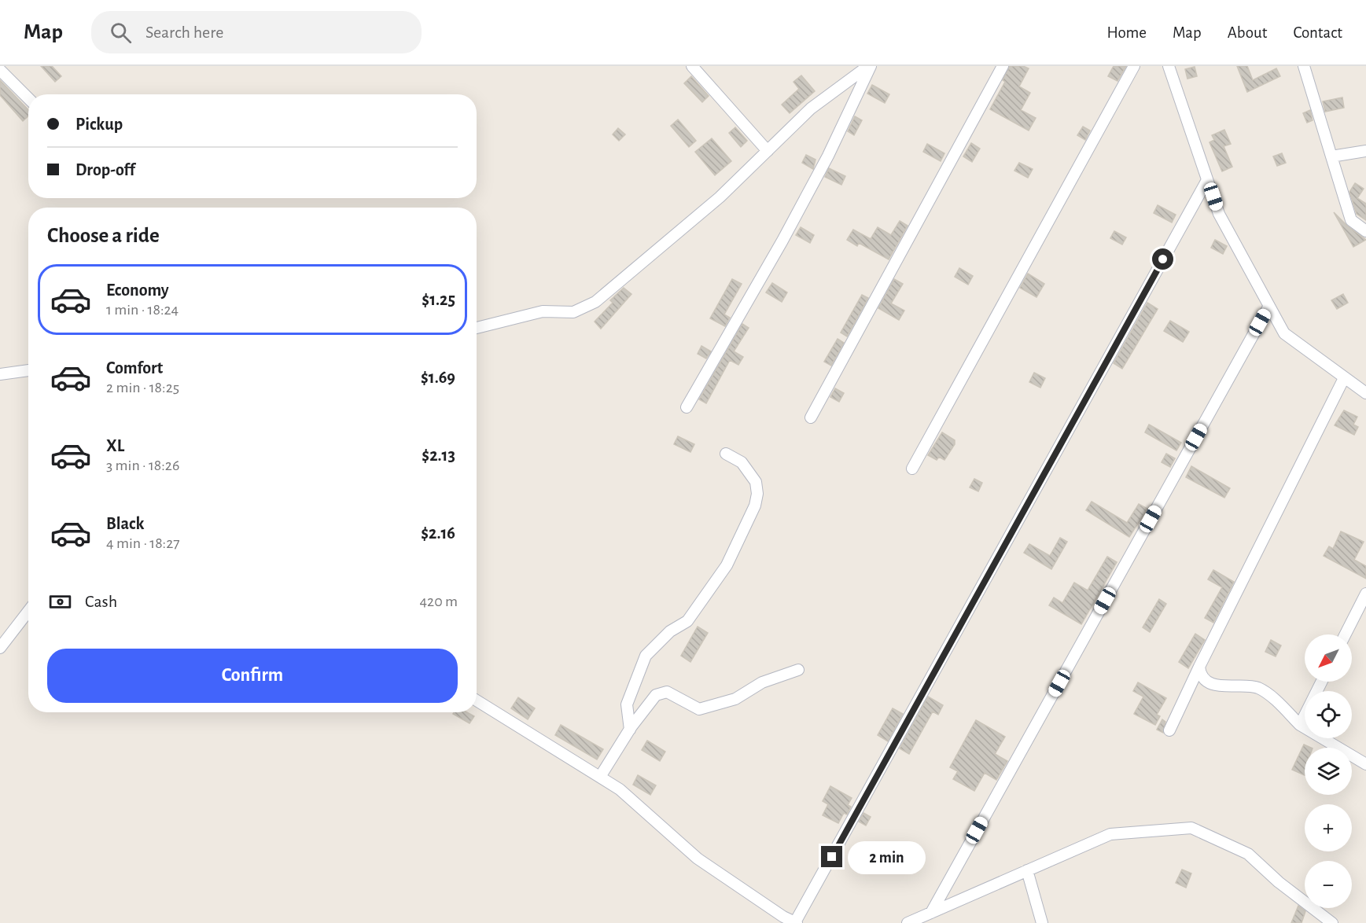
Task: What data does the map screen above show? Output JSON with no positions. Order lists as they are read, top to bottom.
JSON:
{
  "north": "bottom left",
  "page": {
    "header": "Map",
    "search": "Search here",
    "nav": [
      "Home",
      "Map",
      "About",
      "Contact"
    ],
    "banner": ["Pickup", "Drop-off"],
    "heading": "Choose a ride",
    "list": [
      {
        "name": "Economy",
        "note": "1 min · 18:24",
        "value": "$1.25"
      },
      {
        "name": "Comfort",
        "note": "2 min · 18:25",
        "value": "$1.69"
      },
      {
        "name": "XL",
        "note": "3 min · 18:26",
        "value": "$2.13"
      },
      {
        "name": "Black",
        "note": "4 min · 18:27",
        "value": "$2.16"
      }
    ],
    "pay": ["Cash", "420 m"],
    "map_buttons": ["+", "−"],
    "buttons": "Confirm",
    "bubble": "2 min"
  }
}
